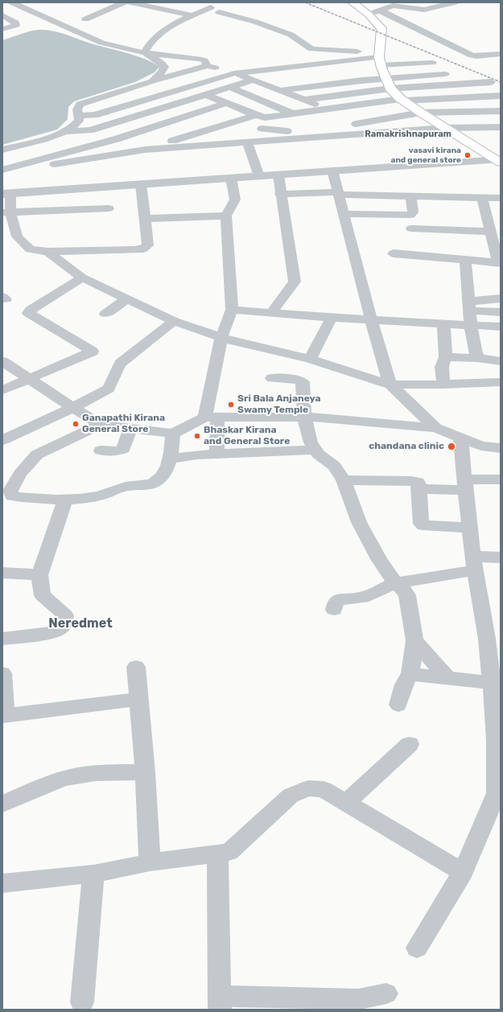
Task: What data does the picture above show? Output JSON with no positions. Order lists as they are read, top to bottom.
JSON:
{
  "districts": ["Ramakrishnapuram", "Neredmet"],
  "places": [
    "vasavi kirana and general store",
    "Sri Bala Anjaneya Swamy Temple",
    "Ganapathi Kirana General Store",
    "Bhaskar Kirana and General Store",
    "chandana clinic"
  ]
}
